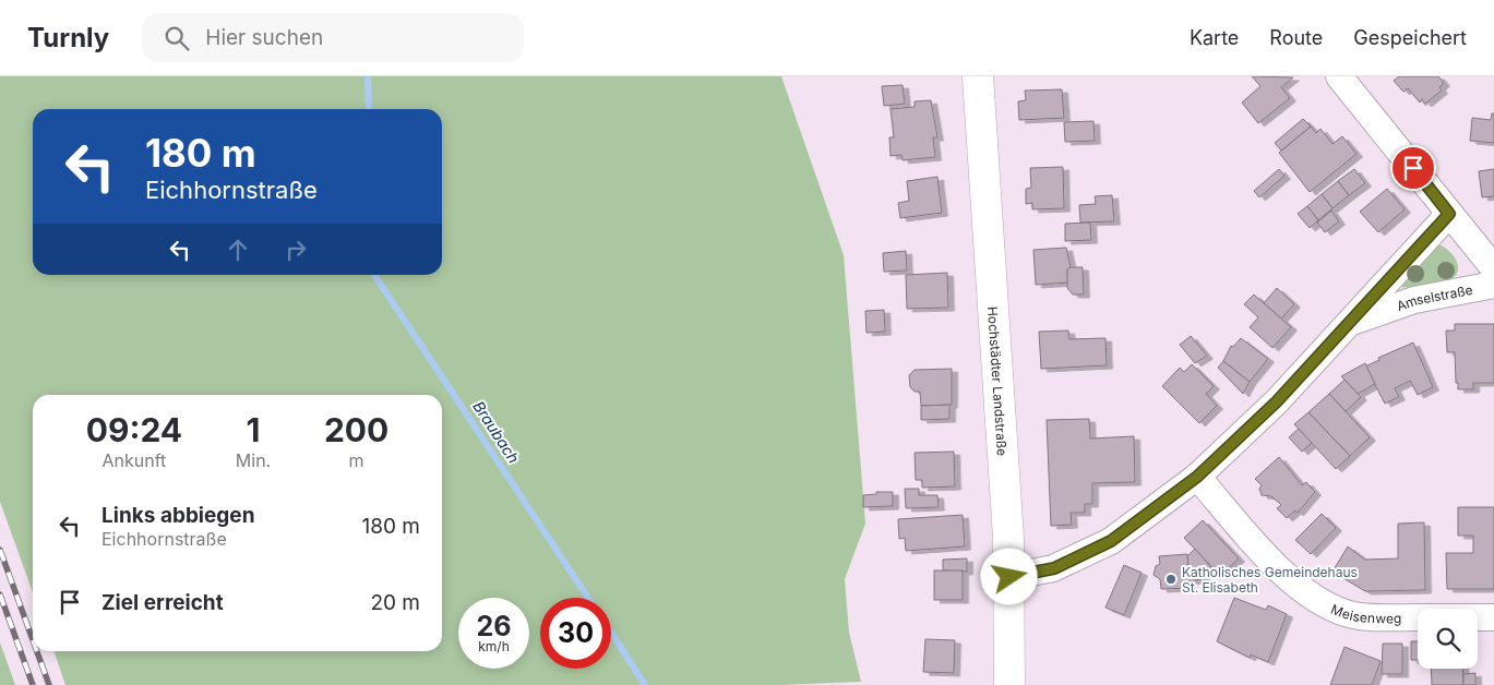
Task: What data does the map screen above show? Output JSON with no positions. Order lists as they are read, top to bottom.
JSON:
{
  "streets": {
    "street": ["Amselstraße", "Hochstädter Landstraße", "Meisenweg"]
  },
  "crossings": [
    ["Amselstraße", "Hochstädter Landstraße"],
    ["Amselstraße", "Meisenweg"]
  ],
  "water": ["Braubach"],
  "places": ["Katholisches Gemeindehaus St. Elisabeth"],
  "page": {
    "header": "Turnly",
    "search": "Hier suchen",
    "nav": ["Karte", "Route", "Gespeichert"],
    "turn": ["180 m", "Eichhornstraße"],
    "eta": [
      "09:24",
      "Ankunft",
      "1",
      "Min.",
      "200",
      "m"
    ],
    "list": [
      {
        "name": "Links abbiegen",
        "note": "Eichhornstraße",
        "value": "180 m"
      },
      {
        "name": "Ziel erreicht",
        "value": "20 m"
      }
    ],
    "speed": "26 km/h",
    "limit": "30"
  }
}
